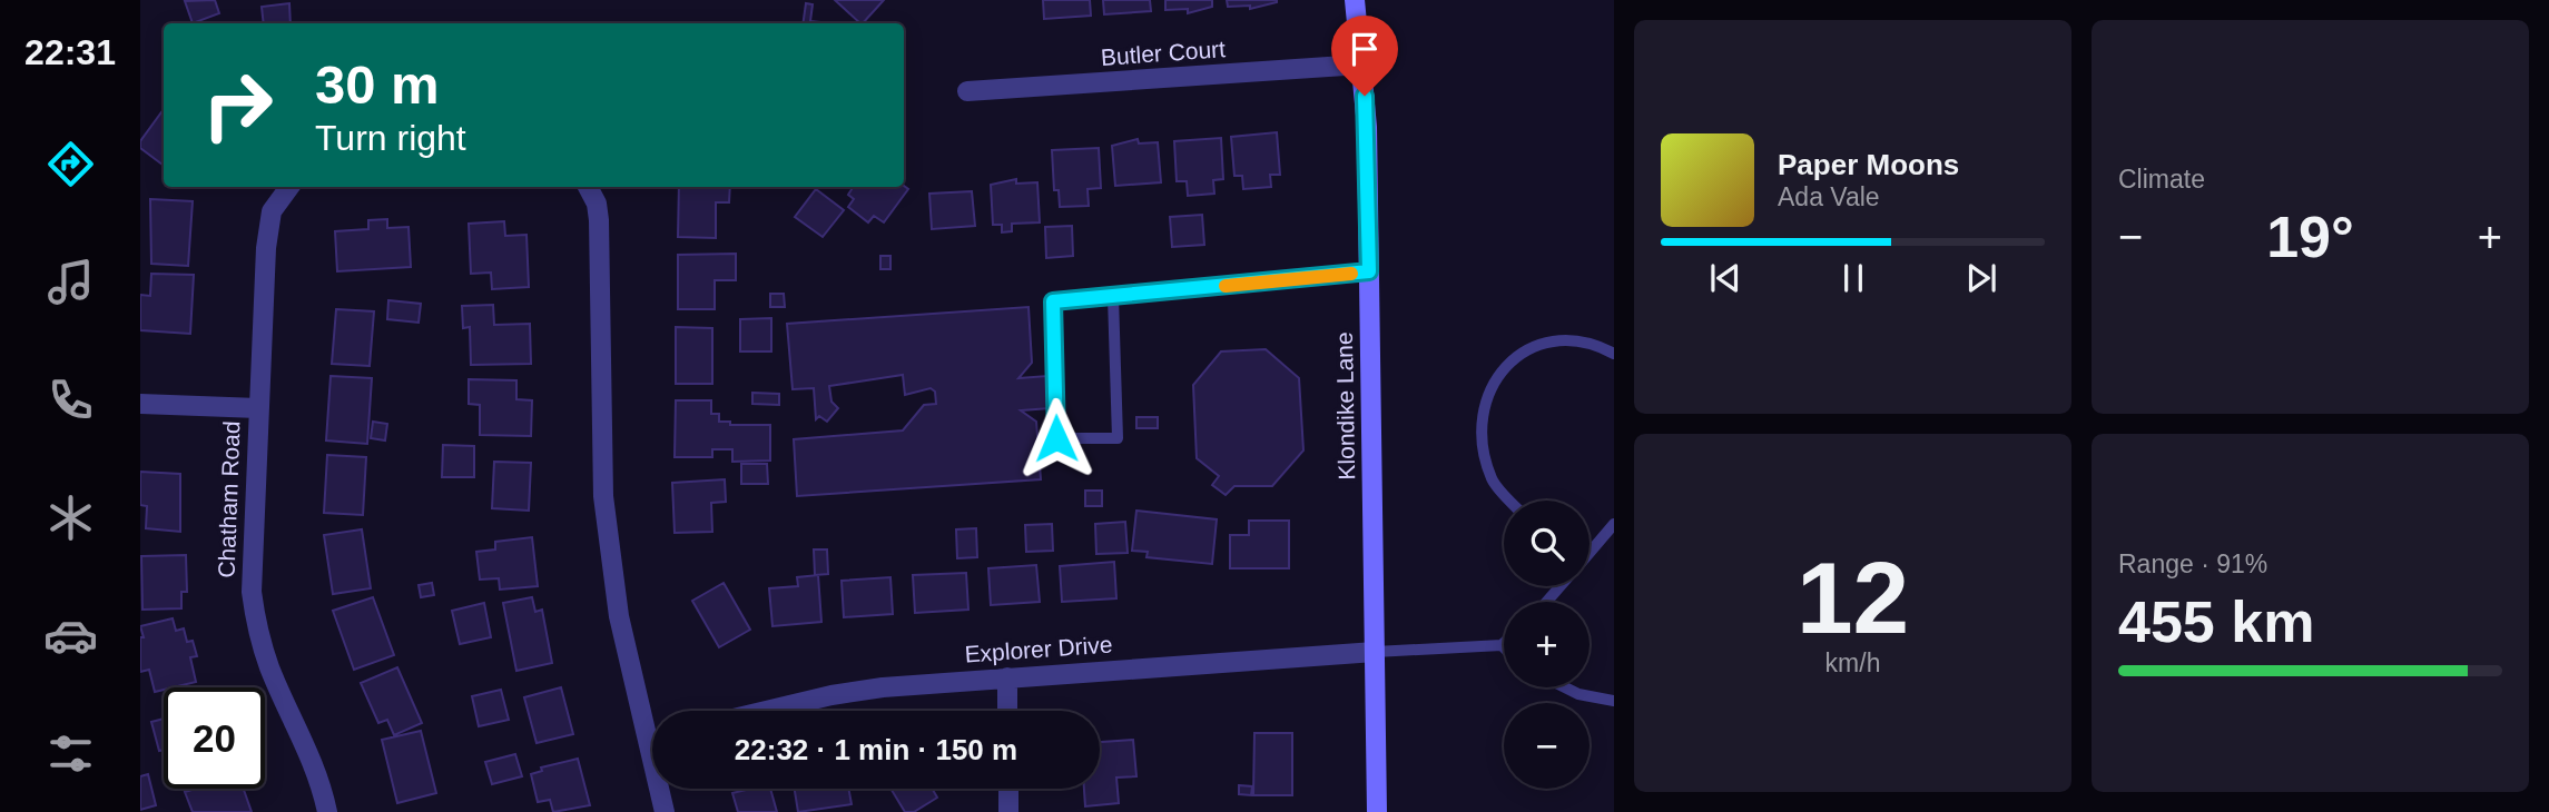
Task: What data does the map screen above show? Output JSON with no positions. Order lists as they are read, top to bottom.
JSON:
{
  "streets": {
    "street": [
      "Butler Court",
      "Klondike Lane",
      "Chatham Road",
      "Explorer Drive"
    ]
  },
  "crossings": [
    ["Butler Court", "Klondike Lane"],
    ["Klondike Lane", "Explorer Drive"]
  ],
  "page": {
    "tabs": "22:31",
    "tile": [
      "Climate",
      ["12", "km/h"],
      ["Range · 91%", "455 km"]
    ],
    "turn": ["30 m", "Turn right"],
    "song": ["Paper Moons", "Ada Vale"],
    "heat": ["−", "19°", "+"],
    "map_buttons": ["+", "−"],
    "limit": "20",
    "trip": "22:32 · 1 min · 150 m"
  }
}
